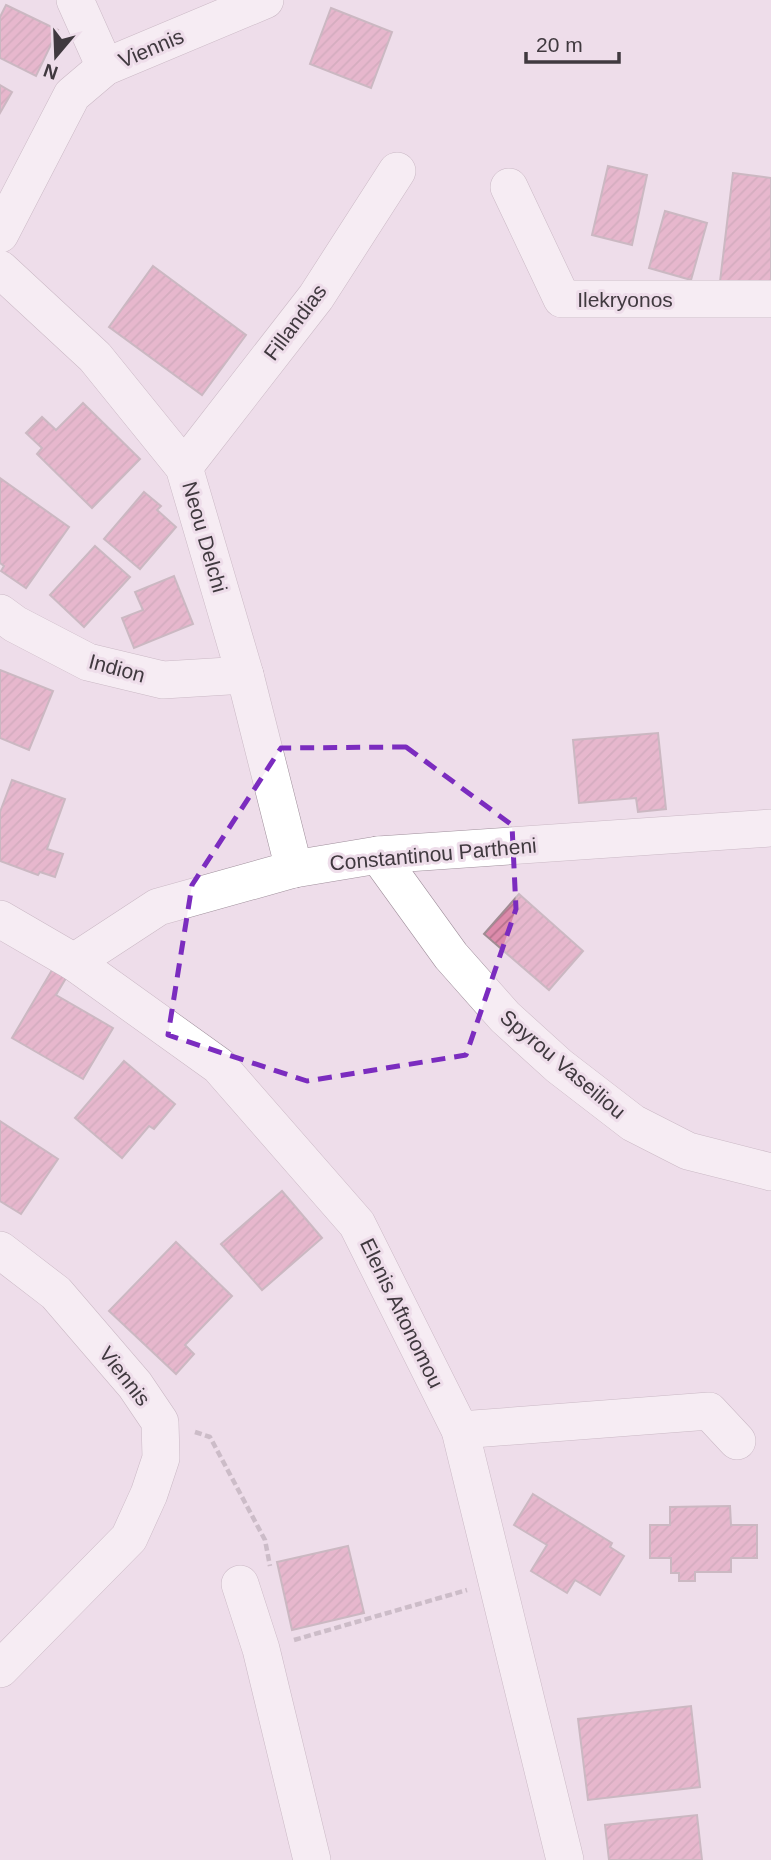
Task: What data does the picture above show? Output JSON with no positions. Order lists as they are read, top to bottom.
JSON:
{
  "streets": {
    "street": [
      "Viennis",
      "Ilekryonos",
      "Fillandias",
      "Neou Delchi",
      "Indion",
      "Constantinou Partheni",
      "Spyrou Vaseiliou",
      "Elenis Aftonomou"
    ]
  },
  "crossings": [
    ["Fillandias", "Neou Delchi"],
    ["Neou Delchi", "Indion"],
    ["Neou Delchi", "Constantinou Partheni"],
    ["Constantinou Partheni", "Spyrou Vaseiliou"],
    ["Constantinou Partheni", "Elenis Aftonomou"]
  ],
  "scale_bar": "20 m",
  "north": "bottom"
}
